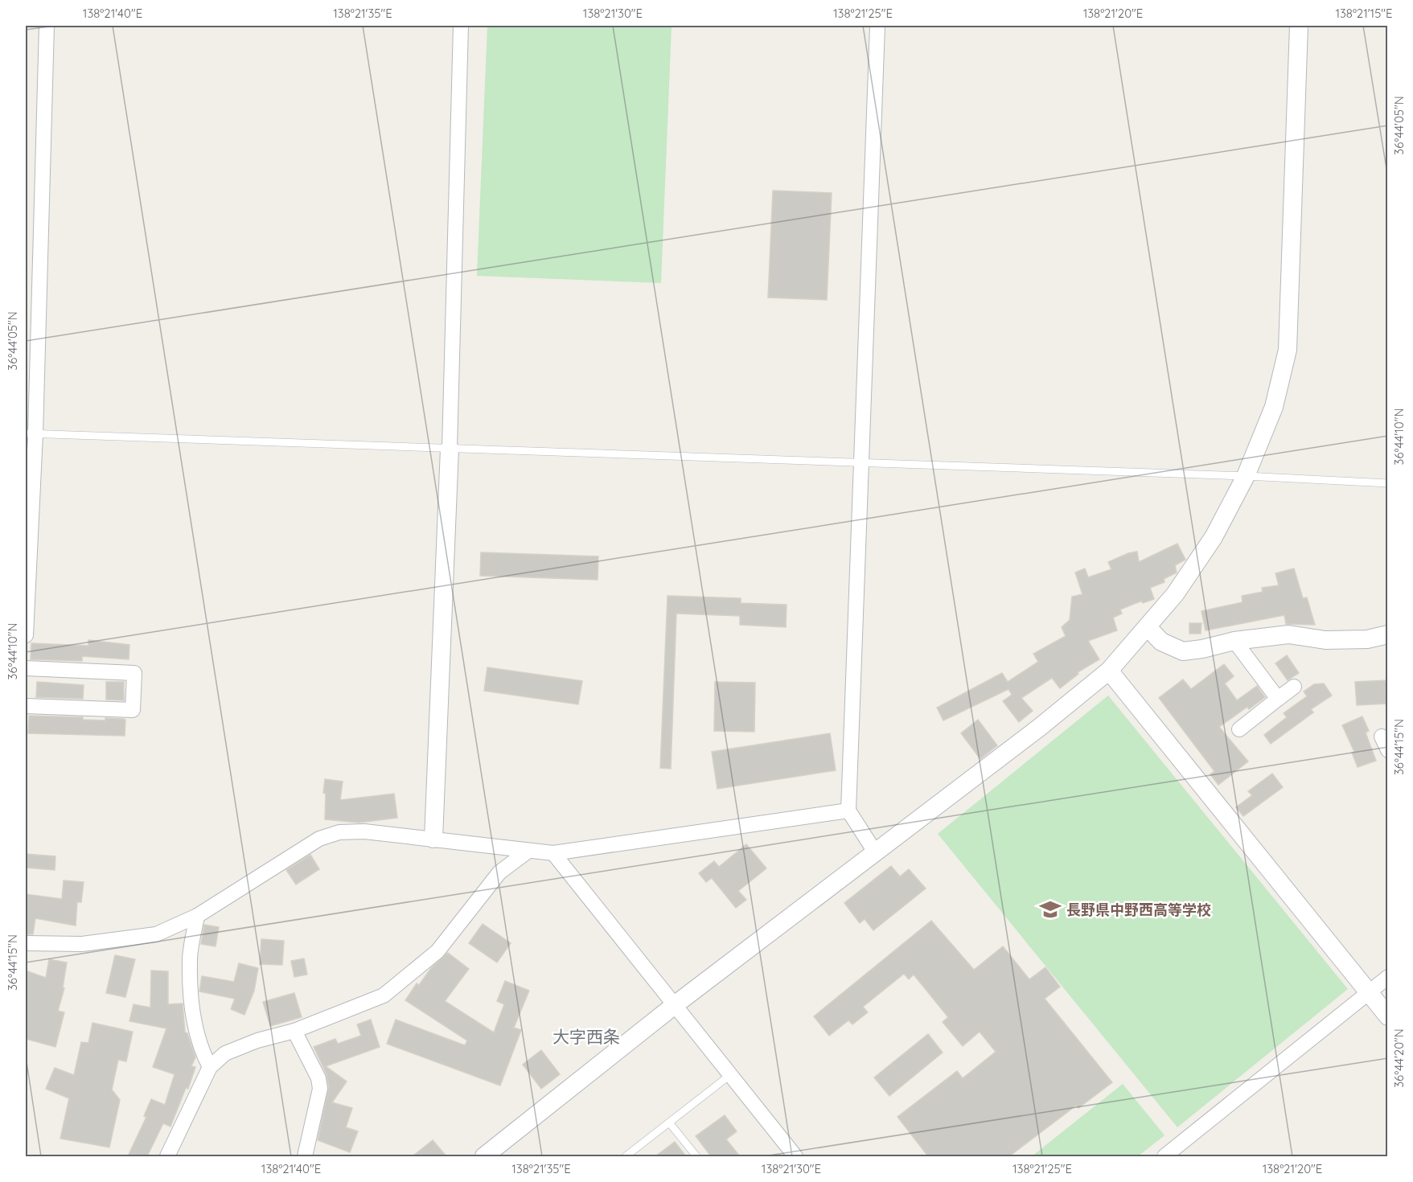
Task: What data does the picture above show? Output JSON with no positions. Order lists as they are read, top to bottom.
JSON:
{
  "districts": ["大字西条"],
  "places": {
    "school or university": ["長野県中野西高等学校"]
  },
  "coordinates": [
    "138°21'40\"E",
    "138°21'35\"E",
    "138°21'30\"E",
    "138°21'25\"E",
    "138°21'20\"E",
    "138°21'15\"E",
    "36°44'05\"N",
    "36°44'10\"N",
    "36°44'15\"N",
    "36°44'20\"N"
  ]
}
